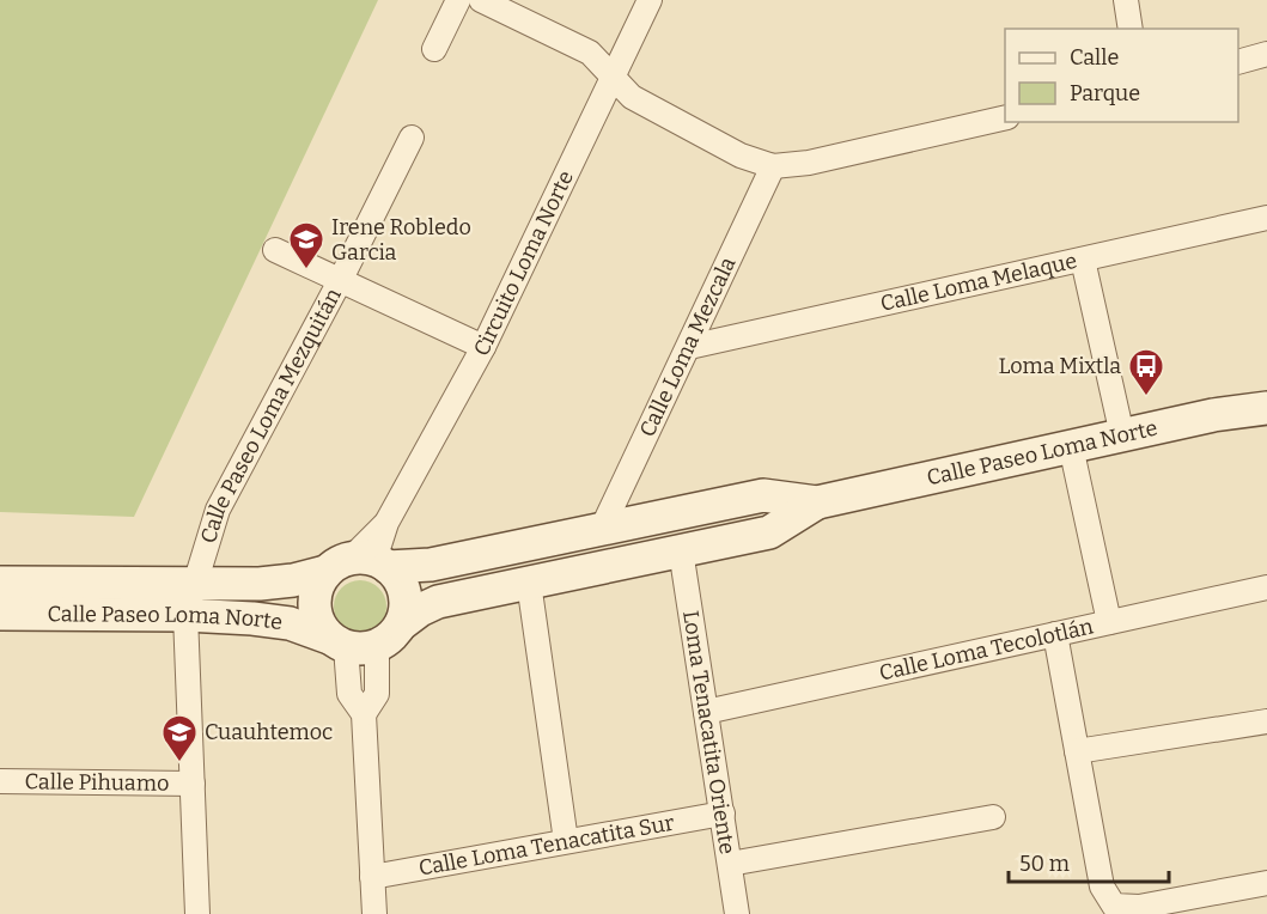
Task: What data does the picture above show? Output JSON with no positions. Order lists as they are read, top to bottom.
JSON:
{
  "streets": {
    "street": [
      "Circuito Loma Norte",
      "Calle Loma Melaque",
      "Calle Loma Mezcala",
      "Calle Paseo Loma Mezquitán",
      "Calle Paseo Loma Norte",
      "Calle Loma Tecolotlán",
      "Loma Tenacatita Oriente",
      "Calle Pihuamo",
      "Calle Loma Tenacatita Sur"
    ]
  },
  "crossings": [
    ["Circuito Loma Norte", "Calle Paseo Loma Norte"],
    ["Calle Loma Melaque", "Calle Loma Mezcala"],
    ["Calle Loma Mezcala", "Calle Paseo Loma Norte"],
    ["Calle Paseo Loma Mezquitán", "Calle Paseo Loma Norte"],
    ["Calle Paseo Loma Norte", "Loma Tenacatita Oriente"],
    ["Calle Loma Tecolotlán", "Loma Tenacatita Oriente"],
    ["Loma Tenacatita Oriente", "Calle Loma Tenacatita Sur"]
  ],
  "places": {
    "school or university": ["Irene Robledo Garcia", "Cuauhtemoc"],
    "bus stop": ["Loma Mixtla"]
  },
  "legend": ["Calle", "Parque"],
  "scale_bar": "50 m"
}
